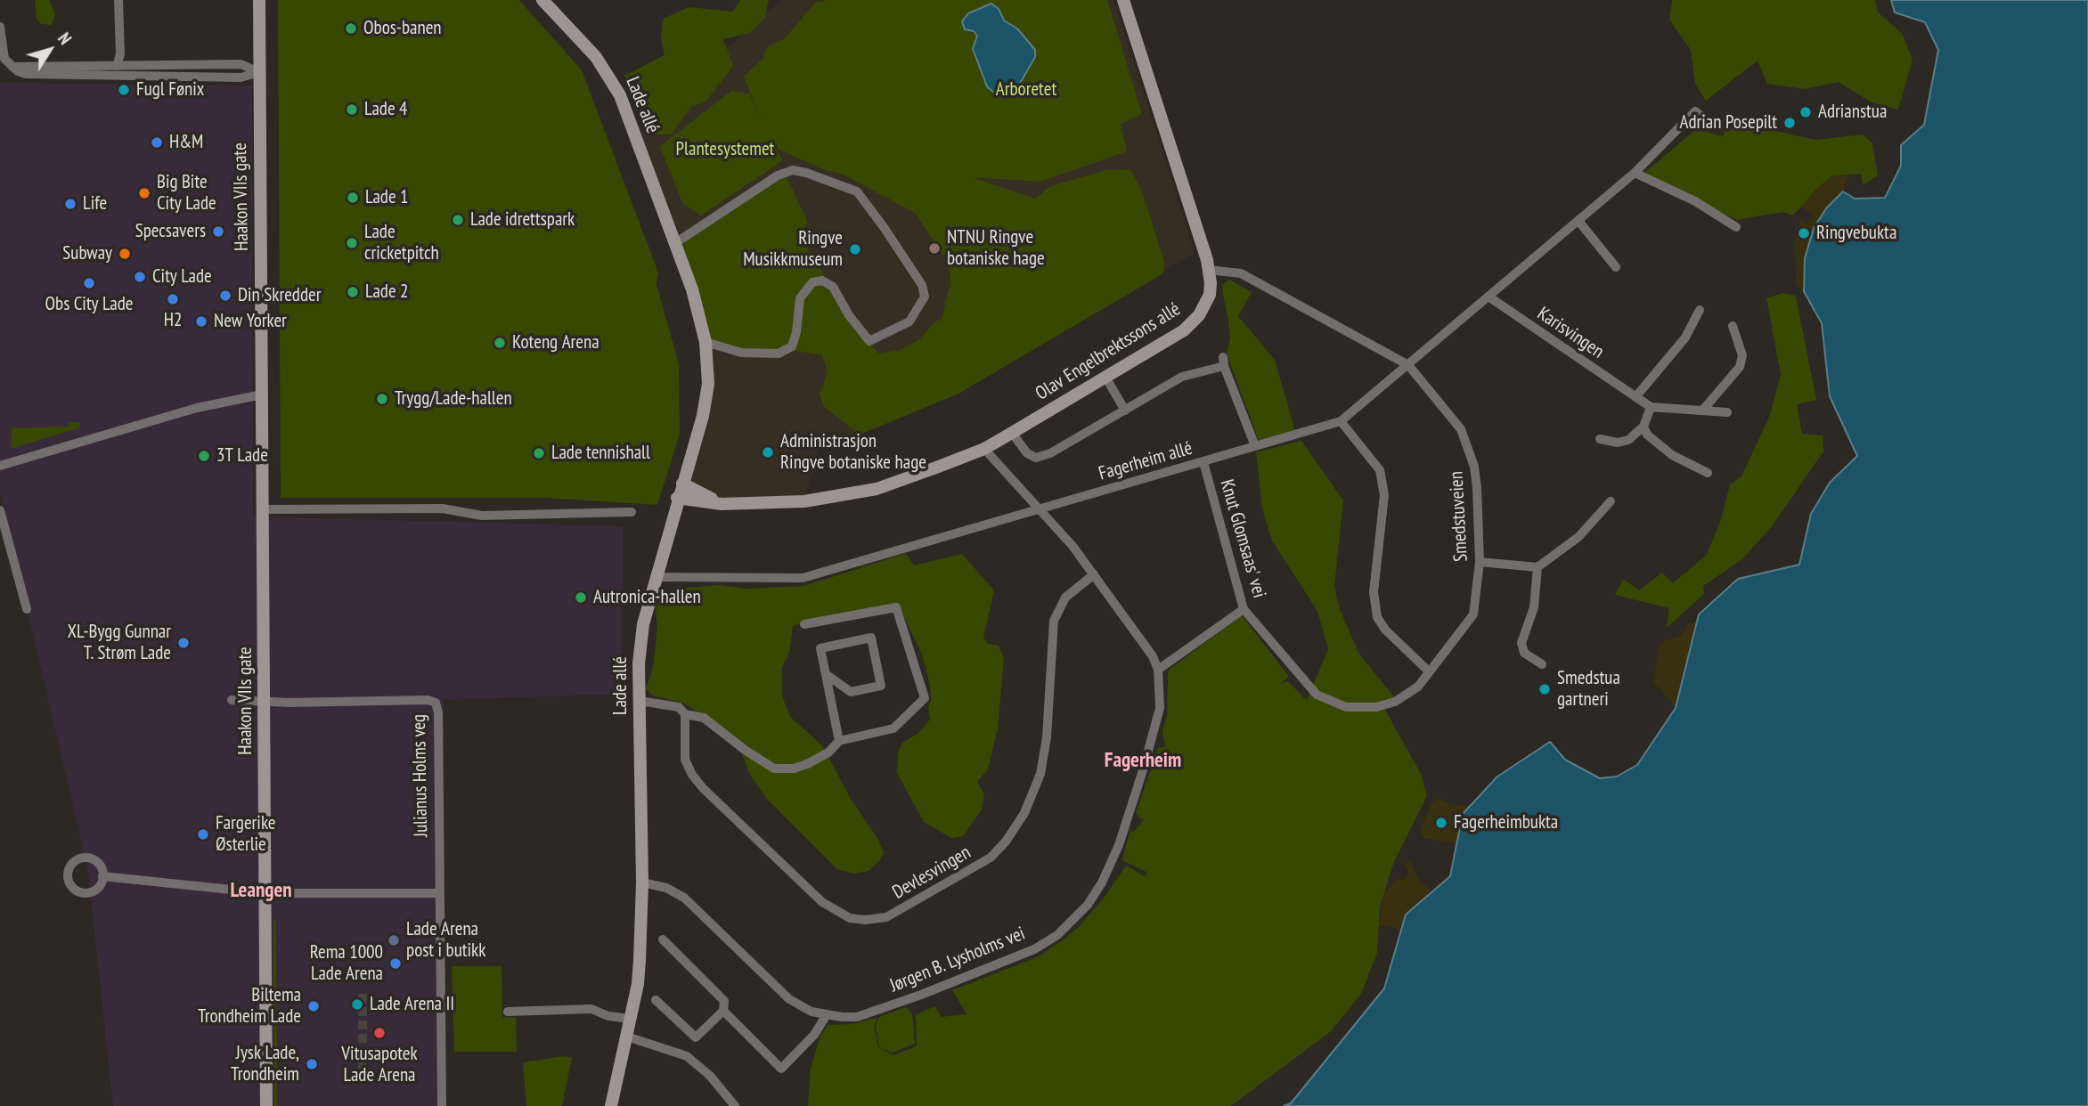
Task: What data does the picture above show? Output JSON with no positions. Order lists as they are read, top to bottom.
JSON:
{
  "streets": {
    "street": [
      "Lade allé",
      "Haakon VIIs gate",
      "Karisvingen",
      "Olav Engelbrektssons allé",
      "Fagerheim allé",
      "Smedstuveien",
      "Knut Glomsaas' vei",
      "Julianus Holms veg",
      "Devlesvingen",
      "Jørgen B. Lysholms vei"
    ]
  },
  "crossings": [
    ["Lade allé", "Olav Engelbrektssons allé"],
    ["Lade allé", "Fagerheim allé"],
    ["Lade allé", "Jørgen B. Lysholms vei"],
    ["Haakon VIIs gate", "Julianus Holms veg"],
    ["Karisvingen", "Fagerheim allé"],
    ["Olav Engelbrektssons allé", "Smedstuveien"],
    ["Olav Engelbrektssons allé", "Jørgen B. Lysholms vei"],
    ["Fagerheim allé", "Smedstuveien"],
    ["Fagerheim allé", "Knut Glomsaas' vei"],
    ["Fagerheim allé", "Jørgen B. Lysholms vei"],
    ["Smedstuveien", "Knut Glomsaas' vei"],
    ["Devlesvingen", "Jørgen B. Lysholms vei"]
  ],
  "districts": ["Fagerheim", "Leangen"],
  "parks": ["Arboretet", "Plantesystemet"],
  "places": [
    "Obos-banen",
    "Fugl Fønix",
    "Lade 4",
    "Adrianstua",
    "Adrian Posepilt",
    "H&M",
    "Big Bite City Lade",
    "Lade 1",
    "Life",
    "Lade idrettspark",
    "Specsavers",
    "Ringvebukta",
    "Lade cricketpitch",
    "NTNU Ringve botaniske hage",
    "Ringve Musikkmuseum",
    "Subway",
    "City Lade",
    "Obs City Lade",
    "Lade 2",
    "Din Skredder",
    "H2",
    "New Yorker",
    "Koteng Arena",
    "Trygg/Lade-hallen",
    "Administrasjon Ringve botaniske hage",
    "Lade tennishall",
    "3T Lade",
    "Autronica-hallen",
    "XL-Bygg Gunnar T. Strøm Lade",
    "Smedstua gartneri",
    "Fagerheimbukta",
    "Fargerike Østerlie",
    "Lade Arena post i butikk",
    "Rema 1000 Lade Arena",
    "Lade Arena II",
    "Biltema Trondheim Lade",
    "Vitusapotek Lade Arena",
    "Jysk Lade, Trondheim"
  ],
  "north": "top right"
}
